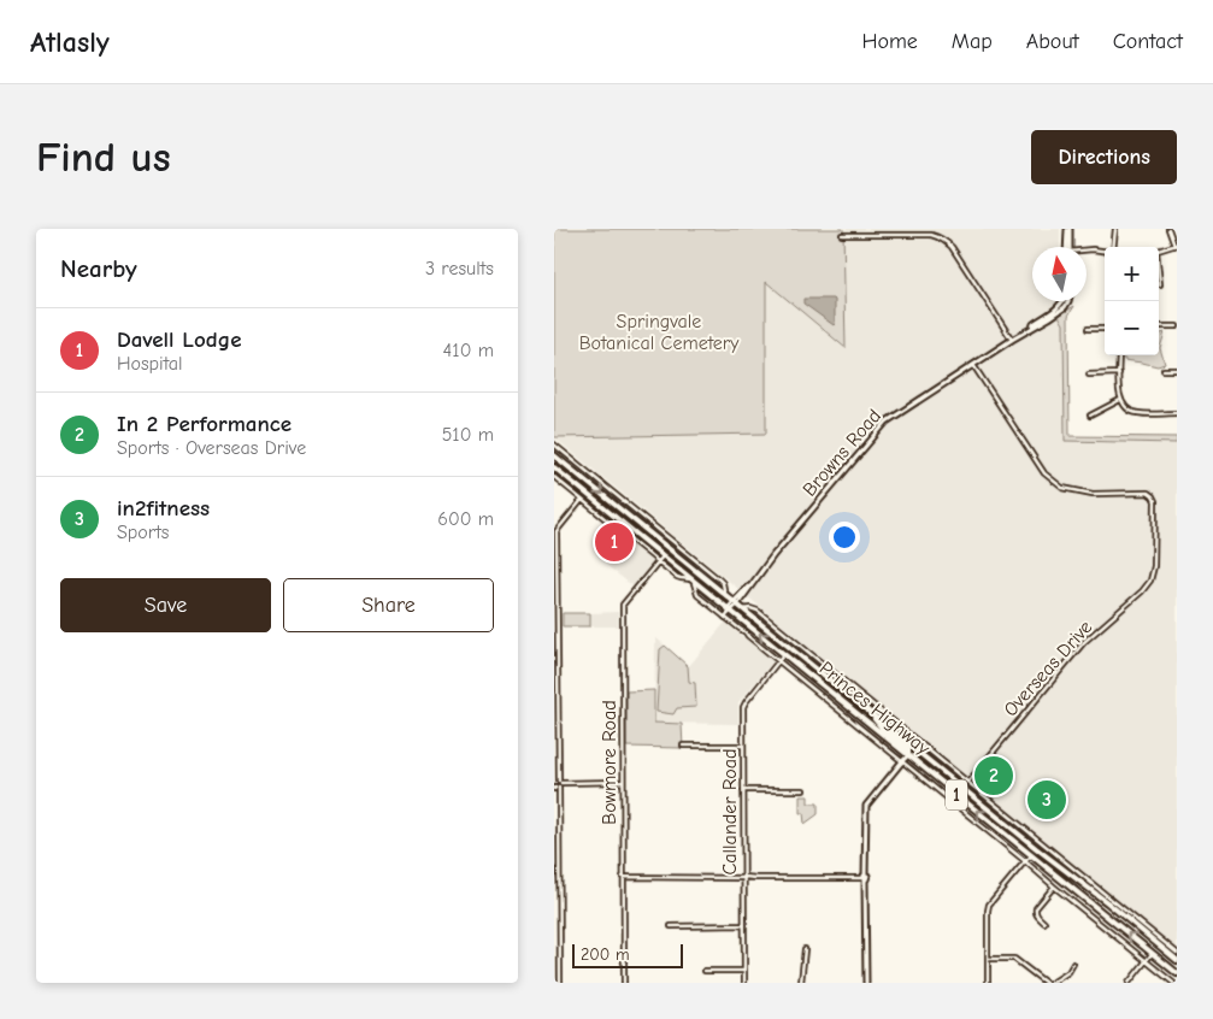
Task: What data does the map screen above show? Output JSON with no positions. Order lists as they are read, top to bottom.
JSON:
{
  "streets": {
    "highway": ["Princes Highway", "1"],
    "street": [
      "Browns Road",
      "Overseas Drive",
      "Bowmore Road",
      "Callander Road"
    ]
  },
  "crossings": [
    ["Browns Road", "Overseas Drive"],
    ["Browns Road", "Princes Highway"],
    ["Princes Highway", "Bowmore Road"],
    ["Princes Highway", "Callander Road"]
  ],
  "parks": ["Springvale Botanical Cemetery"],
  "scale_bar": "200 m",
  "north": "top",
  "page": {
    "header": "Atlasly",
    "nav": [
      "Home",
      "Map",
      "About",
      "Contact"
    ],
    "buttons": [
      "Directions",
      ["Save", "Share"]
    ],
    "title": "Find us",
    "heading": ["Nearby", "3 results"],
    "map_buttons": ["+", "−"],
    "list": [
      {
        "mark": "1",
        "name": "Davell Lodge",
        "note": "Hospital",
        "value": "410 m"
      },
      {
        "mark": "2",
        "name": "In 2 Performance",
        "note": "Sports · Overseas Drive",
        "value": "510 m"
      },
      {
        "mark": "3",
        "name": "in2fitness",
        "note": "Sports",
        "value": "600 m"
      }
    ],
    "pins": ["1", "2", "3"],
    "scale": "200 m"
  }
}
